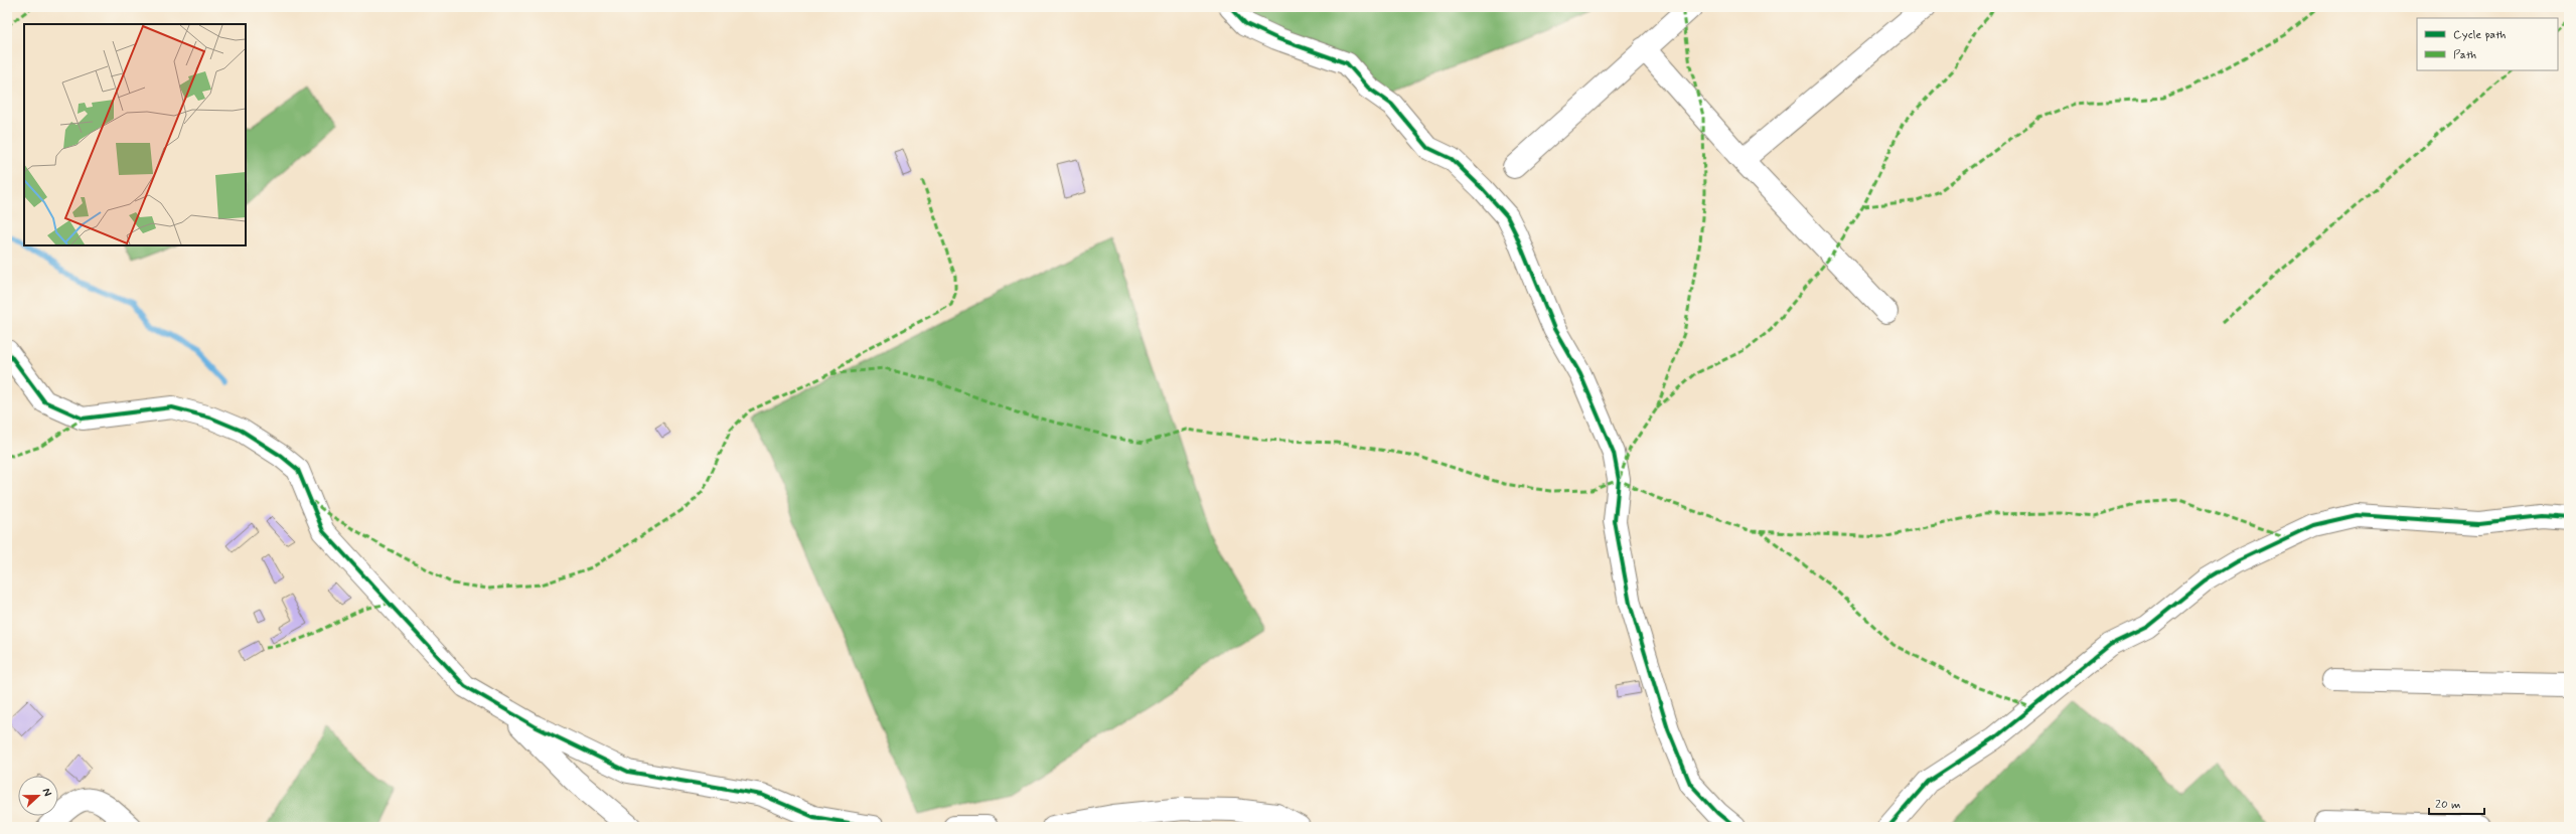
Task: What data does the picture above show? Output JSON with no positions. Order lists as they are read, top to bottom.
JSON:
{
  "legend": ["Cycle path", "Path"],
  "scale_bar": "20 m",
  "north": "right"
}
